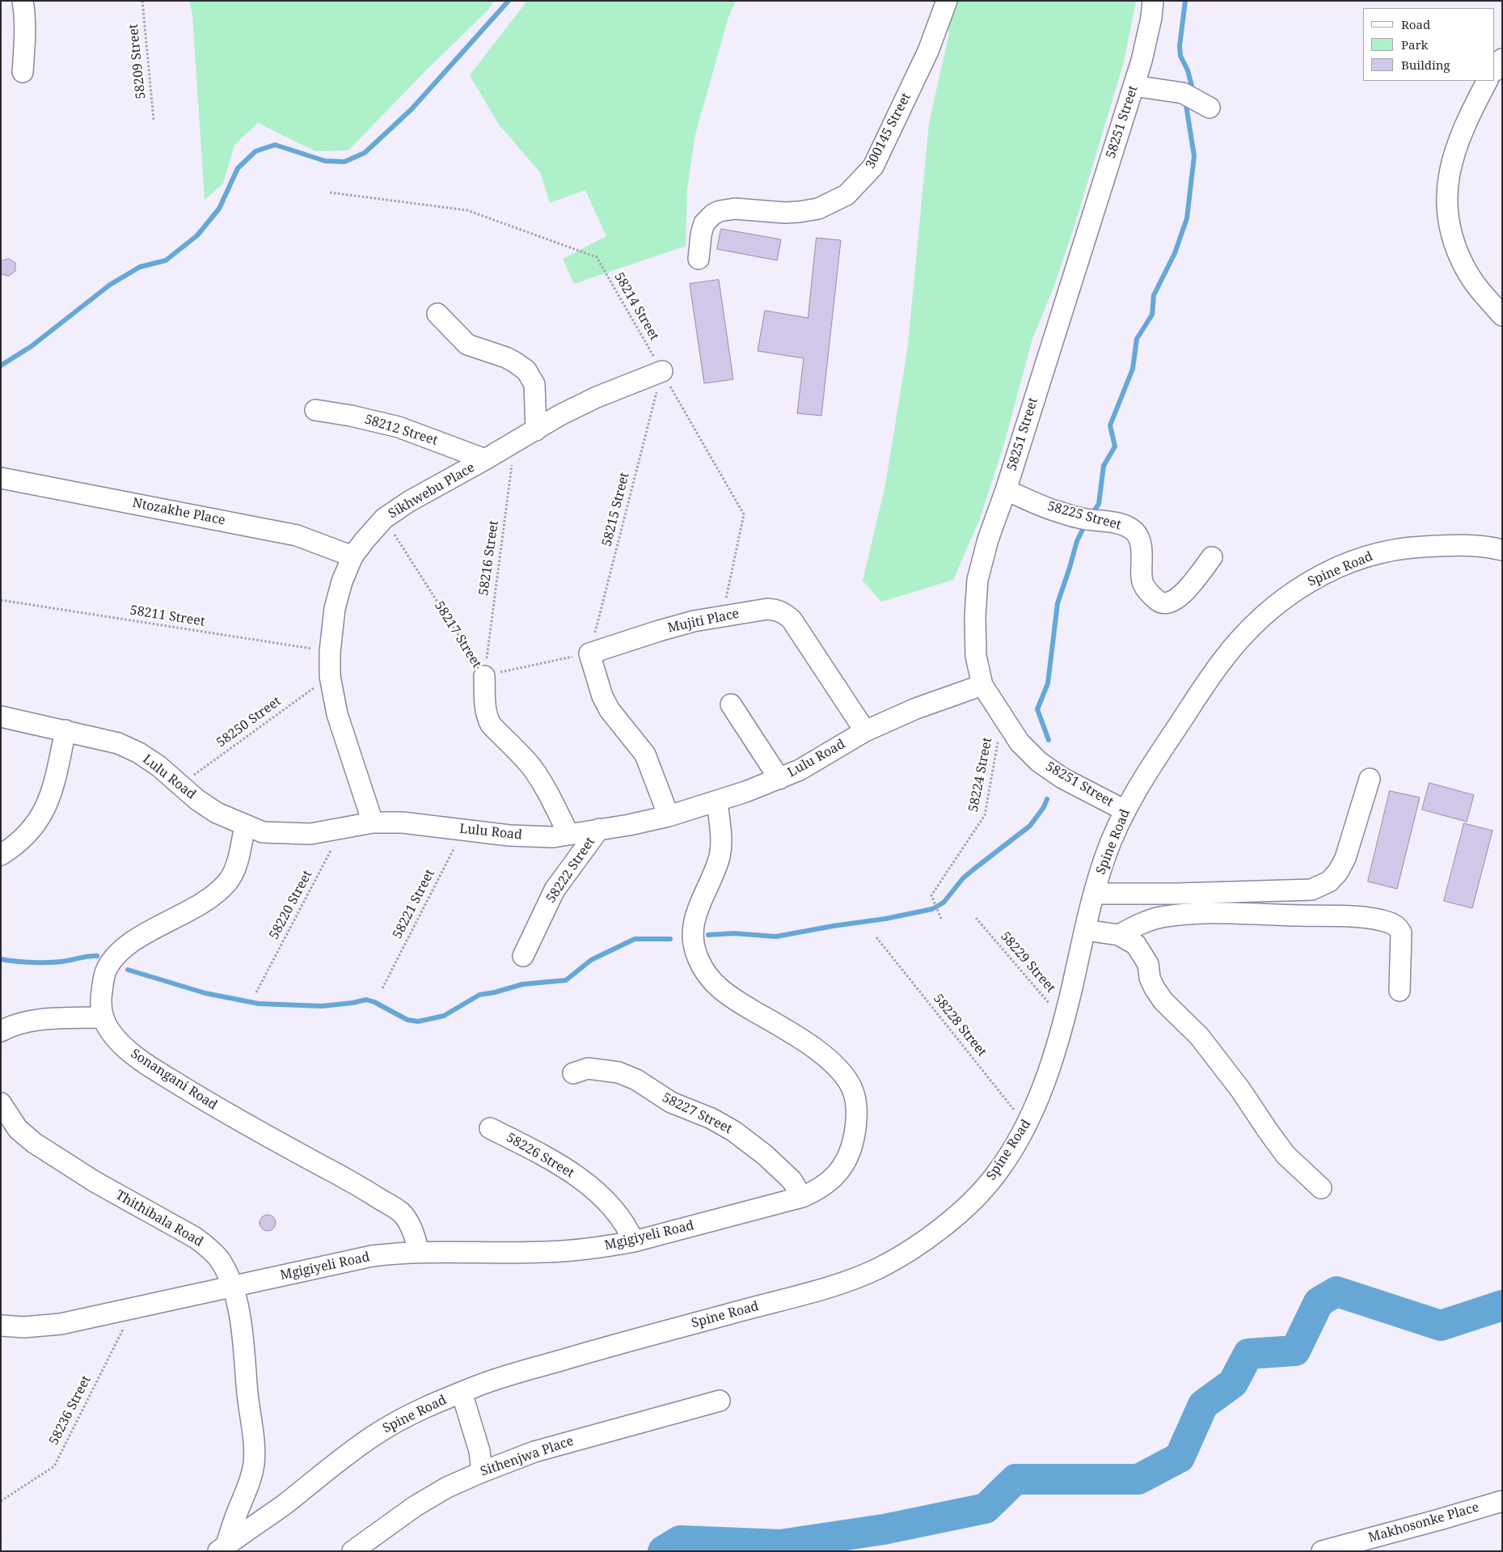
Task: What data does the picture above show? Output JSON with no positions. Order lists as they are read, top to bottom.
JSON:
{
  "streets": {
    "street": [
      "58251 Street",
      "300145 Street",
      "58212 Street",
      "Sikhwebu Place",
      "Ntozakhe Place",
      "58225 Street",
      "Spine Road",
      "Mujiti Place",
      "58217 Street",
      "Lulu Road",
      "58222 Street",
      "Sonangani Road",
      "58227 Street",
      "58226 Street",
      "Thithibala Road",
      "Mgigiyeli Road",
      "Sithenjwa Place",
      "Makhosonke Place"
    ],
    "path": [
      "58209 Street",
      "58214 Street",
      "58215 Street",
      "58216 Street",
      "58211 Street",
      "58250 Street",
      "58224 Street",
      "58221 Street",
      "58220 Street",
      "58229 Street",
      "58228 Street",
      "58236 Street"
    ]
  },
  "crossings": [
    ["58251 Street", "58225 Street"],
    ["58251 Street", "Spine Road"],
    ["58251 Street", "Lulu Road"],
    ["58251 Street", "58224 Street"],
    ["58214 Street", "Sikhwebu Place"],
    ["58214 Street", "58215 Street"],
    ["58214 Street", "Mujiti Place"],
    ["58212 Street", "Sikhwebu Place"],
    ["Sikhwebu Place", "58215 Street"],
    ["Sikhwebu Place", "Ntozakhe Place"],
    ["Sikhwebu Place", "58216 Street"],
    ["Sikhwebu Place", "58211 Street"],
    ["Sikhwebu Place", "58217 Street"],
    ["Sikhwebu Place", "58250 Street"],
    ["Sikhwebu Place", "Lulu Road"],
    ["58215 Street", "Mujiti Place"],
    ["58216 Street", "58217 Street"],
    ["Spine Road", "58229 Street"],
    ["Spine Road", "58228 Street"],
    ["Spine Road", "Thithibala Road"],
    ["Mujiti Place", "Lulu Road"],
    ["58217 Street", "Lulu Road"],
    ["58250 Street", "Lulu Road"],
    ["Lulu Road", "58222 Street"],
    ["Lulu Road", "58221 Street"],
    ["Lulu Road", "58220 Street"],
    ["Lulu Road", "Sonangani Road"],
    ["Lulu Road", "Mgigiyeli Road"],
    ["Sonangani Road", "Mgigiyeli Road"],
    ["58227 Street", "Mgigiyeli Road"],
    ["58226 Street", "Mgigiyeli Road"],
    ["Thithibala Road", "Mgigiyeli Road"],
    ["Mgigiyeli Road", "58236 Street"]
  ],
  "legend": ["Road", "Park", "Building"]
}
